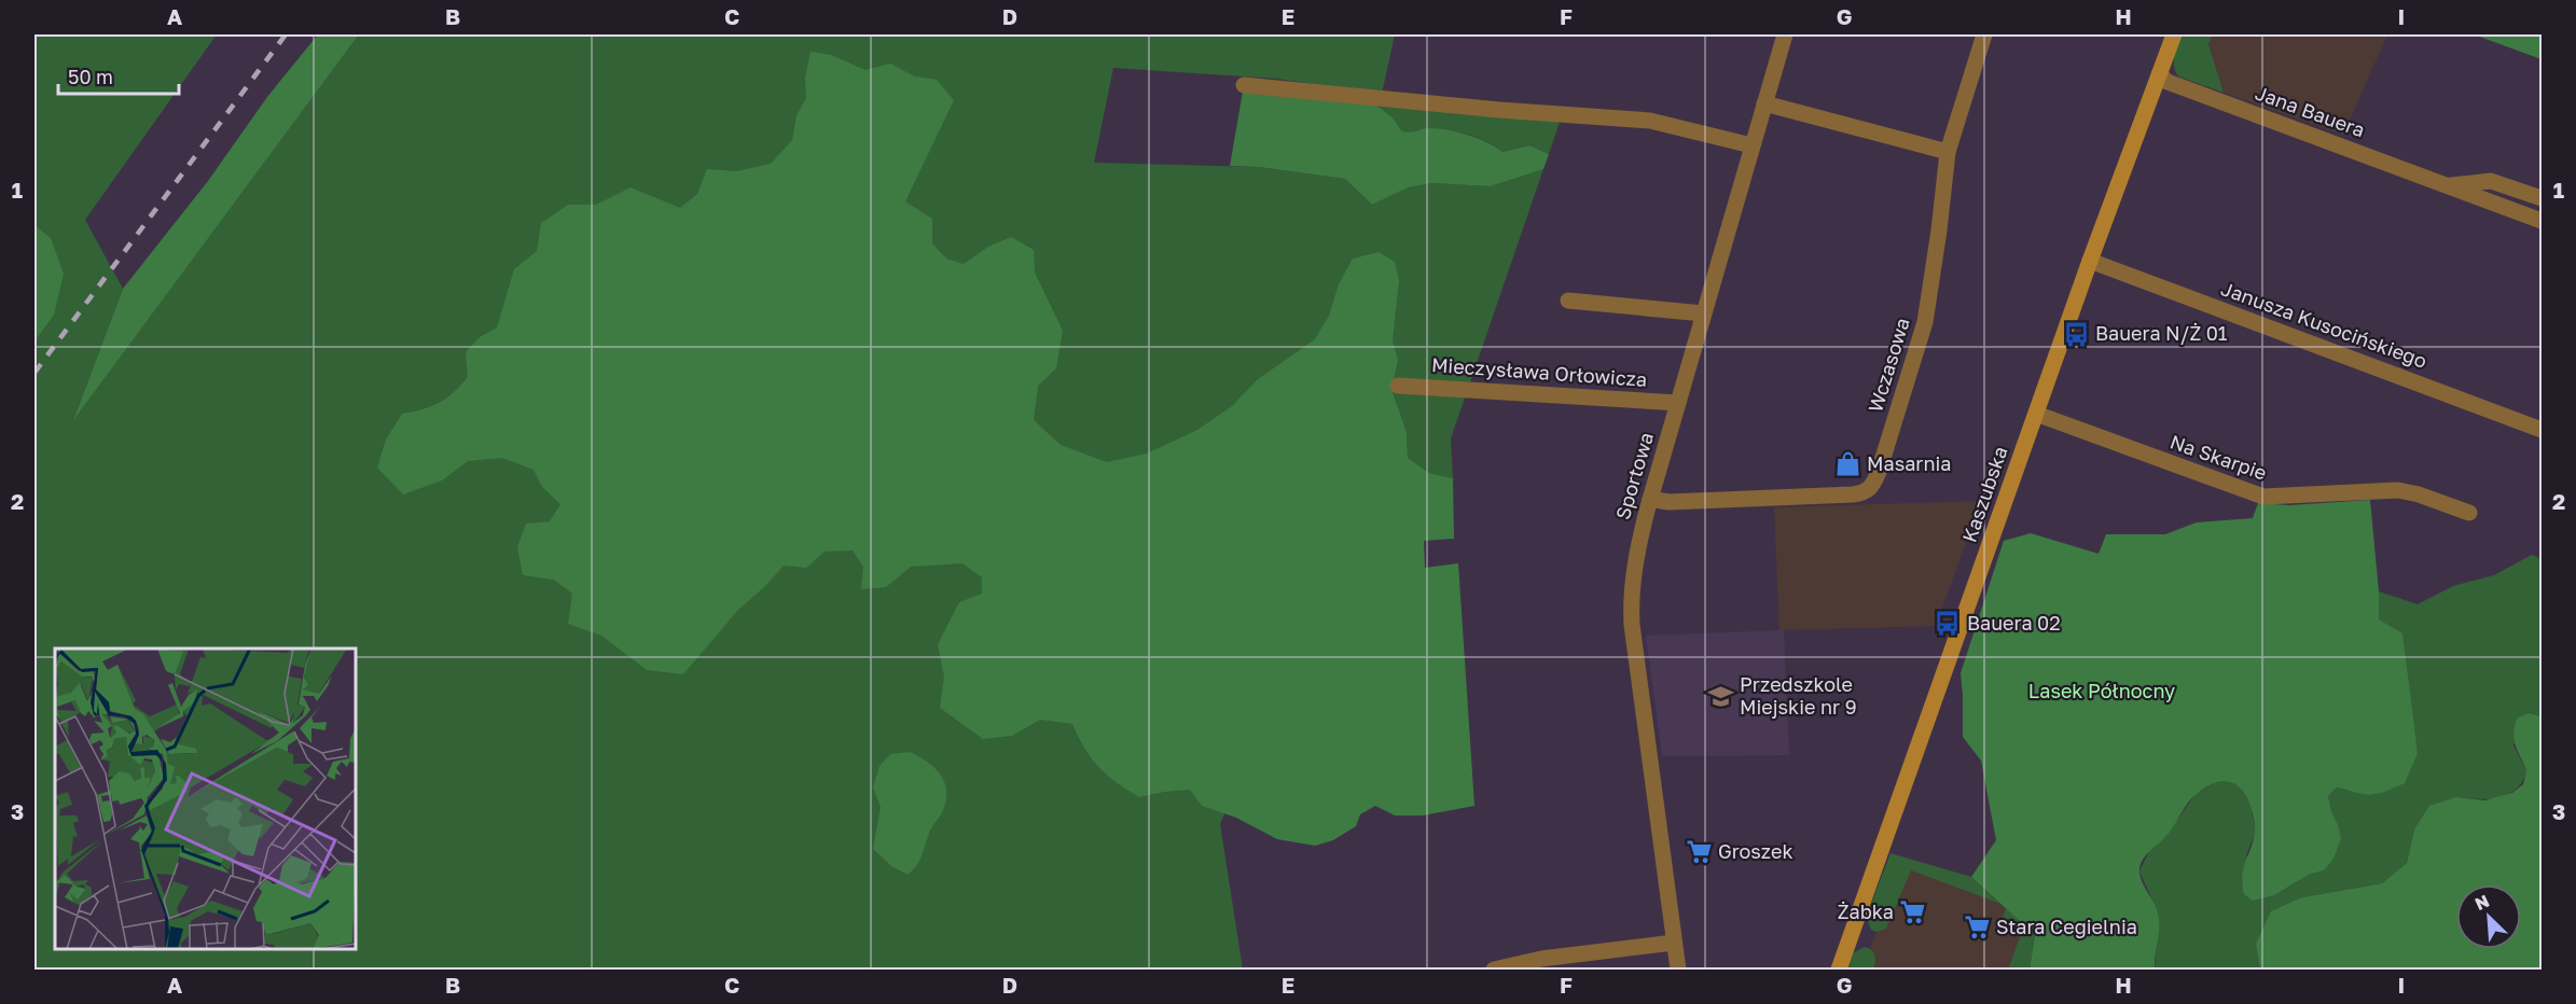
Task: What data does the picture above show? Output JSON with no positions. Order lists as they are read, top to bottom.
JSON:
{
  "streets": {
    "main road": ["Kaszubska"],
    "street": [
      "Jana Bauera",
      "Janusza Kusocińskiego",
      "Wczasowa",
      "Mieczysława Orłowicza",
      "Na Skarpie",
      "Sportowa"
    ]
  },
  "crossings": [
    ["Jana Bauera", "Kaszubska"],
    ["Janusza Kusocińskiego", "Kaszubska"],
    ["Wczasowa", "Sportowa"],
    ["Mieczysława Orłowicza", "Sportowa"],
    ["Na Skarpie", "Kaszubska"]
  ],
  "parks": ["Lasek Północny"],
  "places": {
    "bus stop": ["Bauera N/Ż 01", "Bauera 02"],
    "shop": ["Masarnia"],
    "school or university": ["Przedszkole Miejskie nr 9"],
    "supermarket": ["Groszek", "Żabka", "Stara Cegielnia"]
  },
  "scale_bar": "50 m",
  "north": "top left",
  "grid": {
    "columns": [
      "A",
      "B",
      "C",
      "D",
      "E",
      "F",
      "G",
      "H",
      "I"
    ],
    "rows": ["1", "2", "3"]
  }
}
